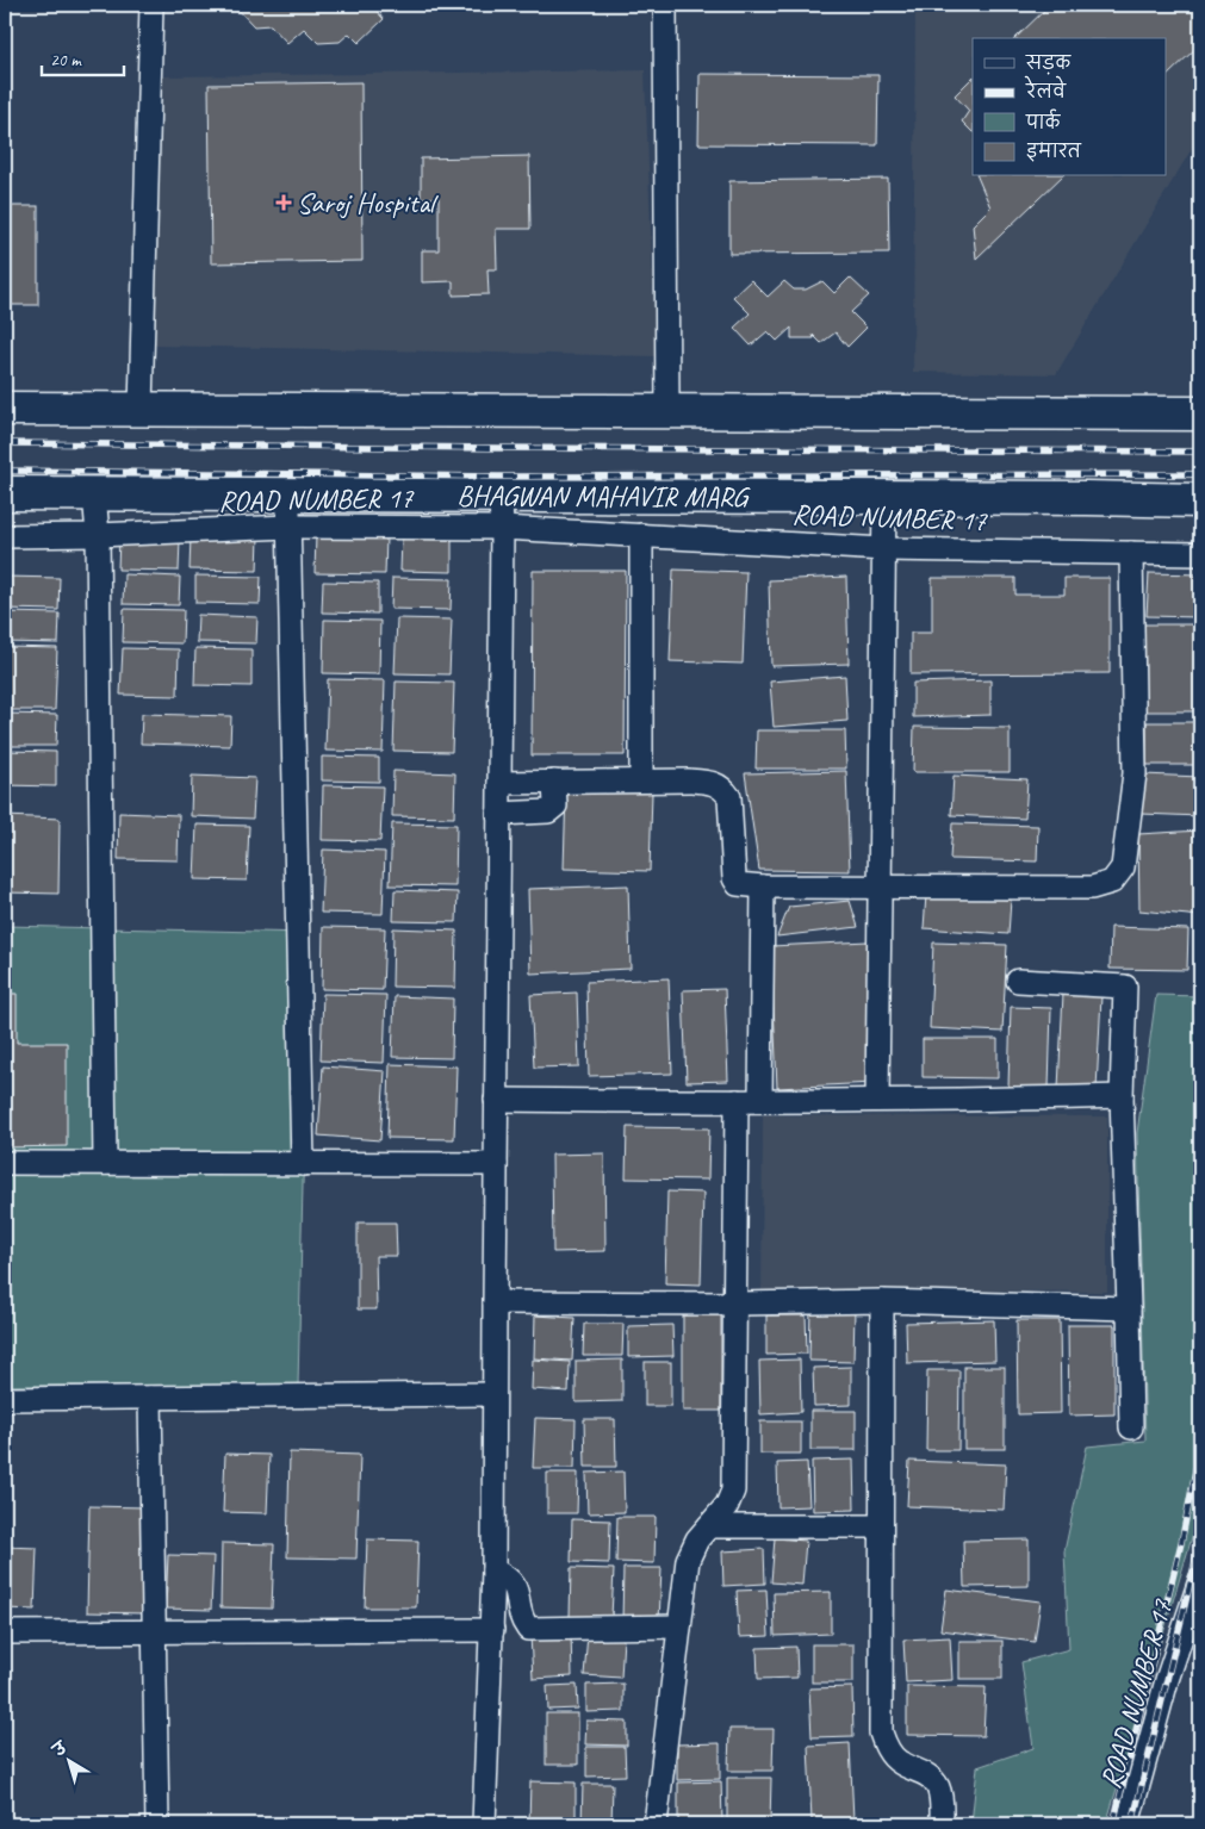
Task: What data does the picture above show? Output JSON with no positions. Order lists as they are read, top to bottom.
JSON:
{
  "streets": {
    "main road": ["BHAGWAN MAHAVIR MARG"],
    "street": ["ROAD NUMBER 17"]
  },
  "places": {
    "health": ["Saroj Hospital"]
  },
  "legend": [
    "सड़क",
    "रेलवे",
    "पार्क",
    "इमारत"
  ],
  "scale_bar": "20 m",
  "north": "top left"
}
